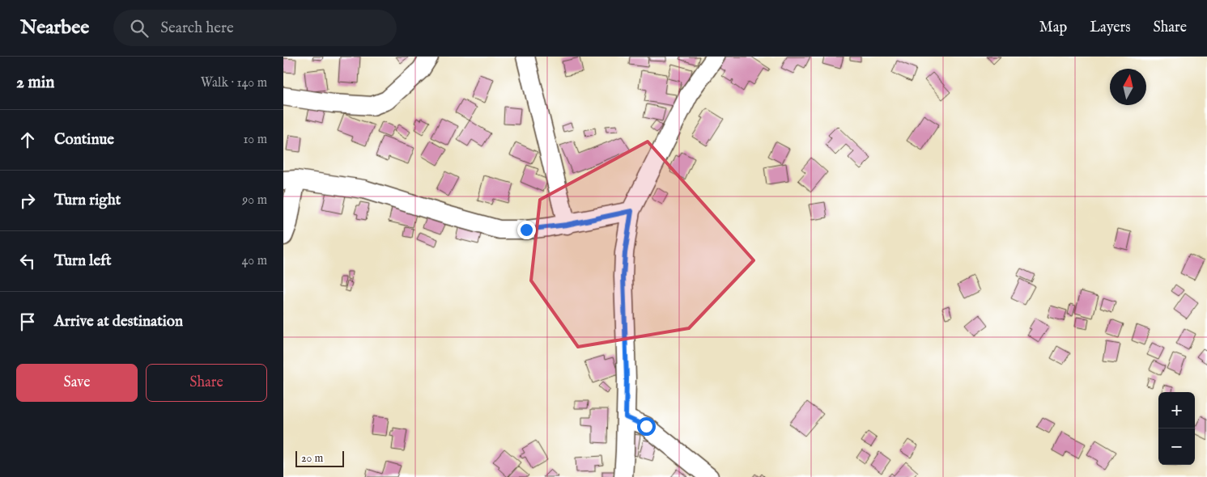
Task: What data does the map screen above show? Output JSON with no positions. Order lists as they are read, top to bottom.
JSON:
{
  "scale_bar": "20 m",
  "north": "top",
  "page": {
    "header": "Nearbee",
    "search": "Search here",
    "nav": ["Map", "Layers", "Share"],
    "heading": ["2 min", "Walk · 140 m"],
    "list": [
      ["Continue", "10 m"],
      ["Turn right", "90 m"],
      ["Turn left", "40 m"],
      "Arrive at destination"
    ],
    "buttons": ["Save", "Share"],
    "map_buttons": ["+", "−"],
    "scale": "20 m"
  }
}
